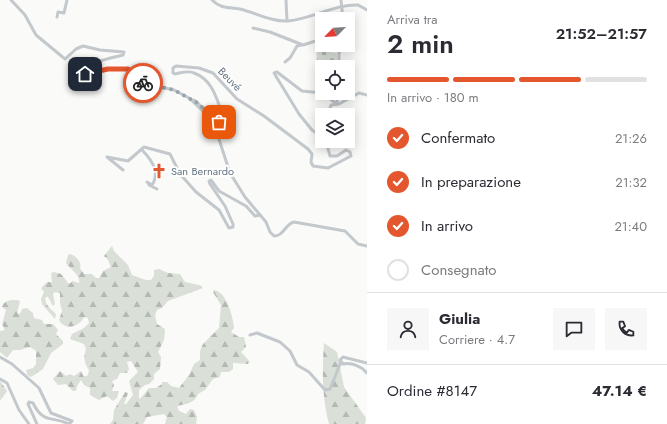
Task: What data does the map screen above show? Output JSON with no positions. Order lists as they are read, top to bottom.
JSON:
{
  "streets": {
    "street": ["Beuvé"]
  },
  "places": {
    "church": ["San Bernardo"]
  },
  "north": "bottom left",
  "page": {
    "heading": ["2 min", "Arriva tra", "21:52–21:57"],
    "panel": [
      "Giulia",
      "Corriere · 4.7",
      "Ordine #8147",
      "47.14 €"
    ],
    "bar": "In arrivo · 180 m",
    "list": [
      ["Confermato", "21:26"],
      ["In preparazione", "21:32"],
      ["In arrivo", "21:40"],
      "Consegnato"
    ]
  }
}
